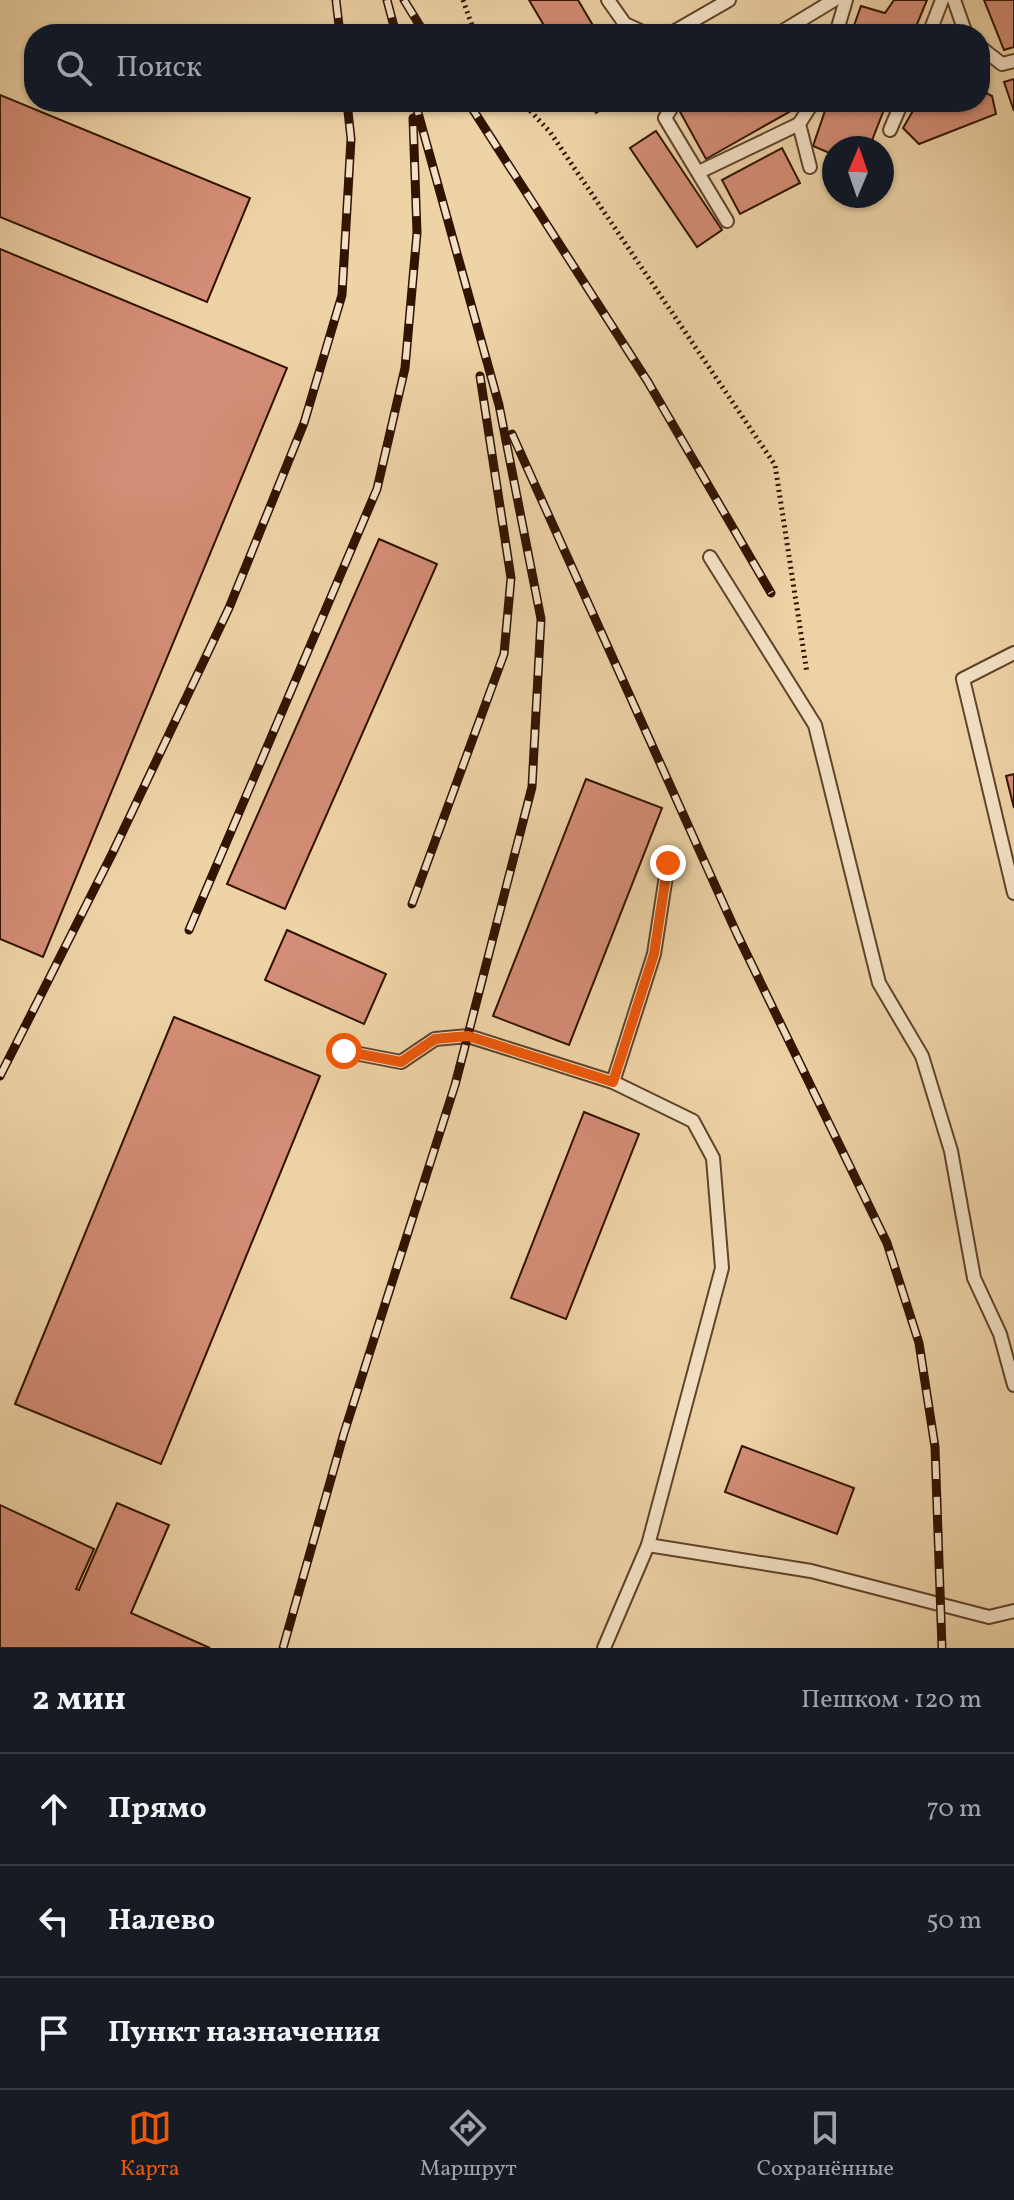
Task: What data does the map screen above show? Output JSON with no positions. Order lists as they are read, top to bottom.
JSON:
{
  "north": "top",
  "page": {
    "search": "Поиск",
    "heading": ["2 мин", "Пешком · 120 m"],
    "list": [
      ["Прямо", "70 m"],
      ["Налево", "50 m"],
      "Пункт назначения"
    ],
    "nav": ["Карта", "Маршрут", "Сохранённые"]
  }
}
